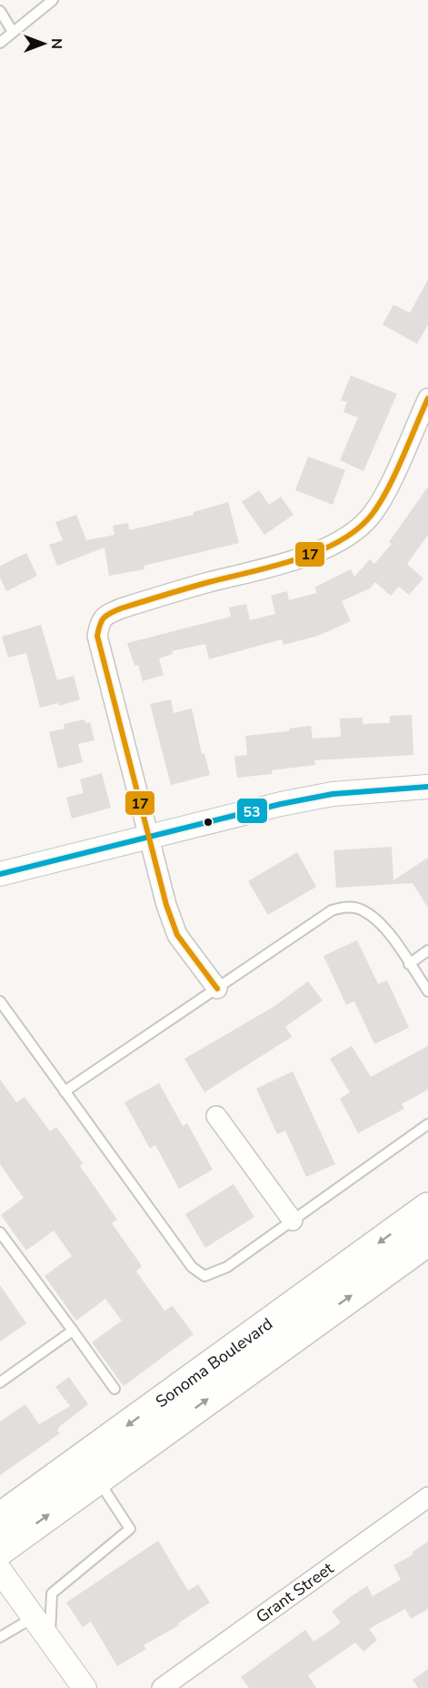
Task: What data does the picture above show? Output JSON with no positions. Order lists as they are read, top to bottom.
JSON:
{
  "streets": {
    "main road": ["Sonoma Boulevard"],
    "street": ["Grant Street"]
  },
  "lines": ["transit line 17", "transit line 53"],
  "north": "right"
}
